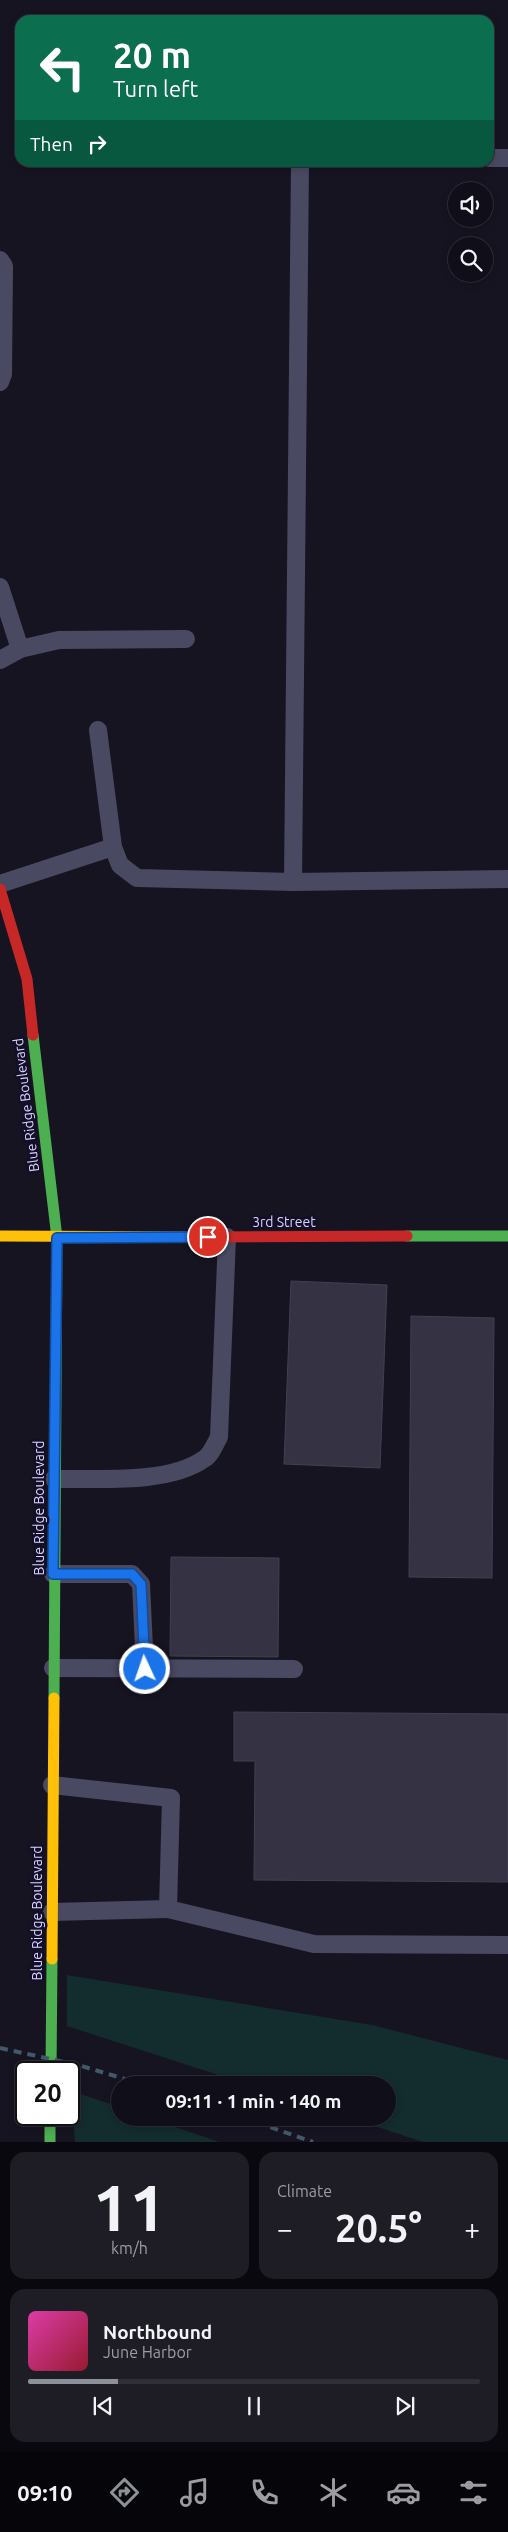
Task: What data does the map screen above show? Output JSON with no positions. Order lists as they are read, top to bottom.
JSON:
{
  "streets": {
    "main road": ["Blue Ridge Boulevard", "3rd Street"]
  },
  "crossings": [
    ["Blue Ridge Boulevard", "3rd Street"]
  ],
  "page": {
    "turn": ["20 m", "Turn left"],
    "then": "Then",
    "limit": "20",
    "trip": "09:11 · 1 min · 140 m",
    "tile": [
      ["11", "km/h"],
      "Climate"
    ],
    "heat": ["−", "20.5°", "+"],
    "song": ["Northbound", "June Harbor"],
    "tabs": "09:10"
  }
}
